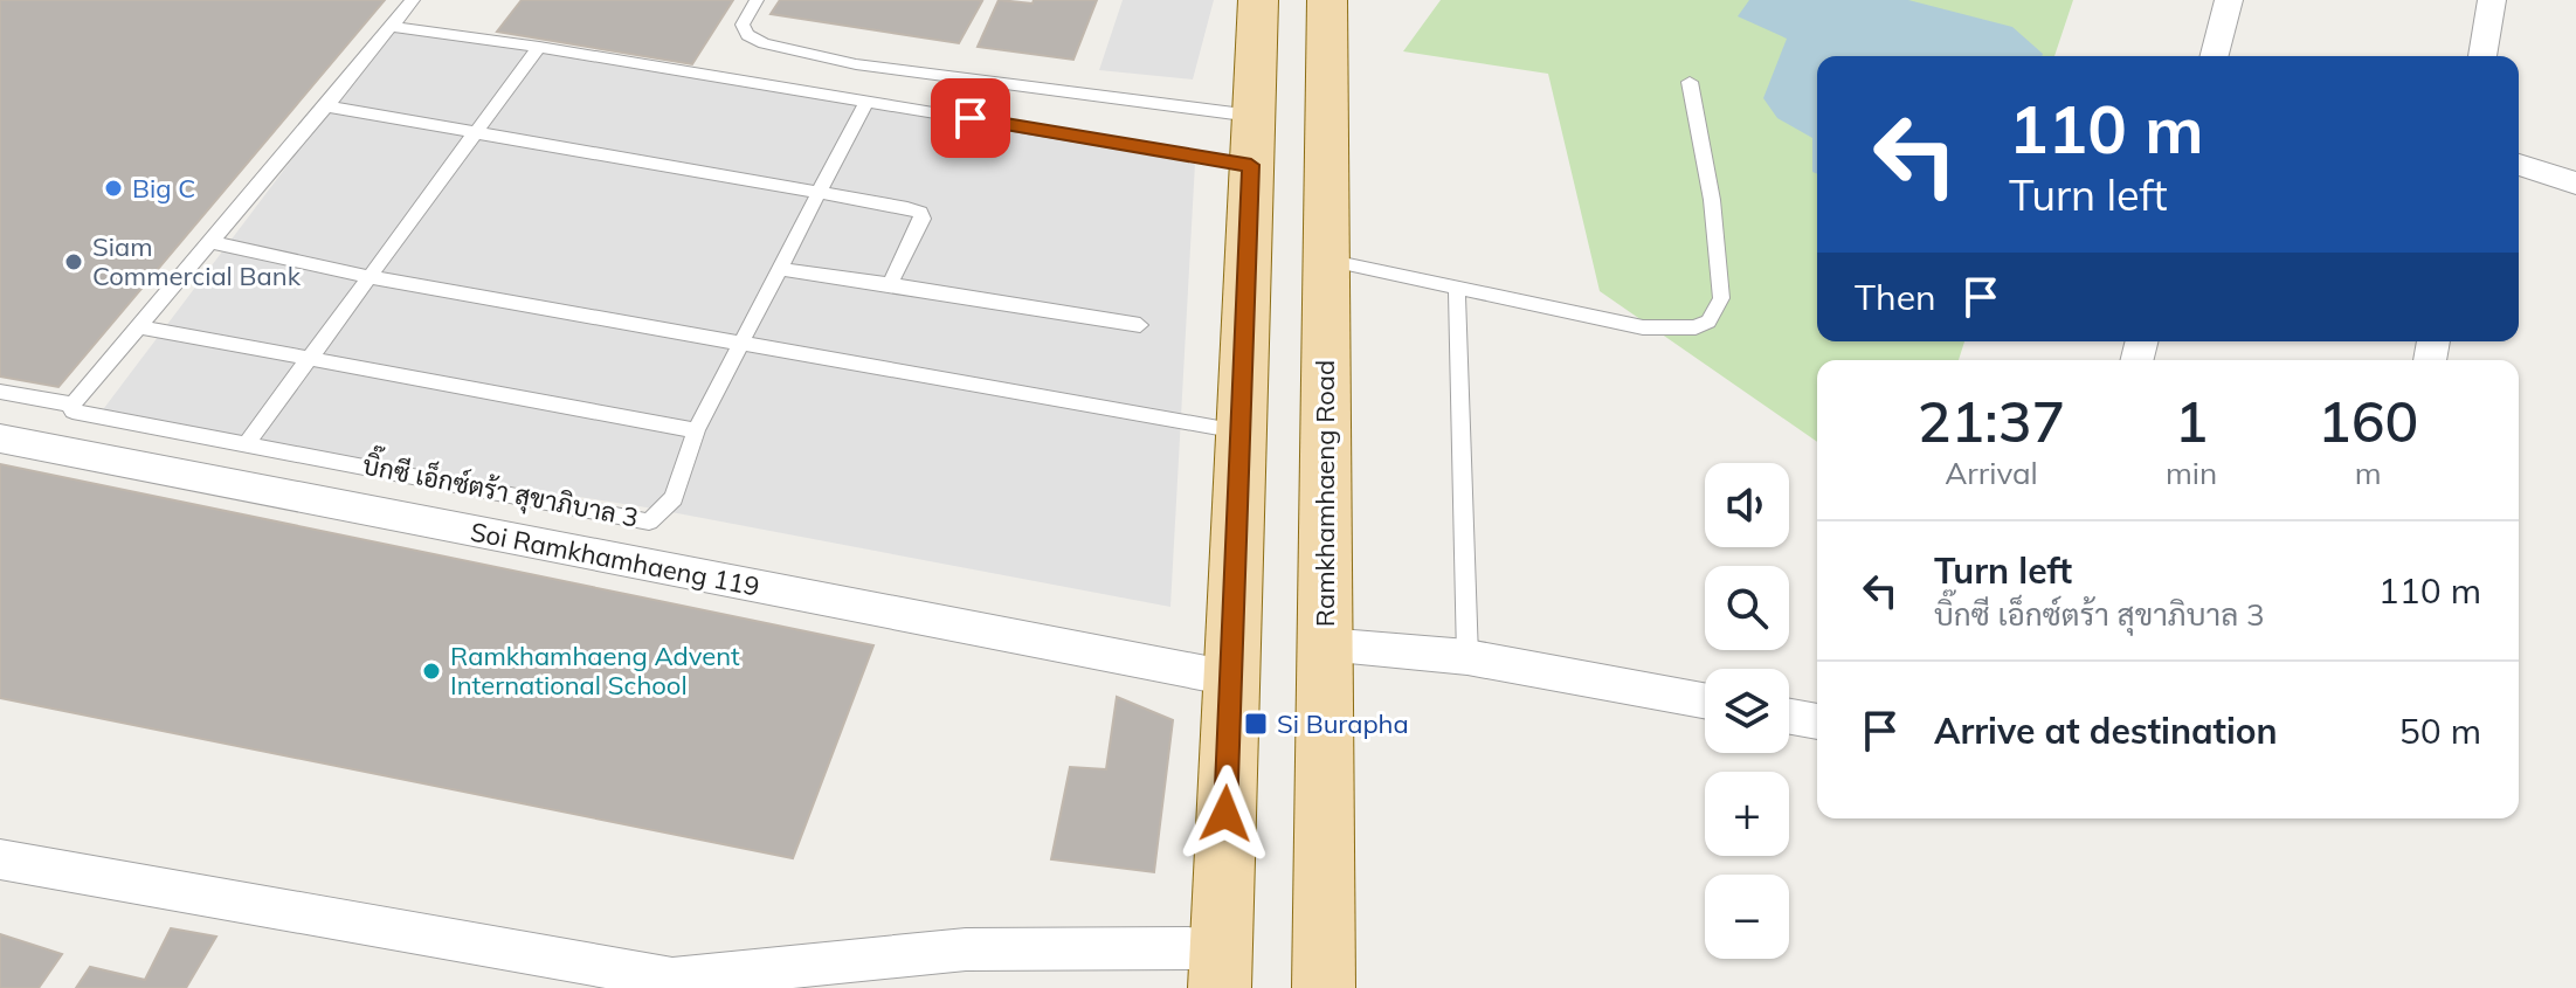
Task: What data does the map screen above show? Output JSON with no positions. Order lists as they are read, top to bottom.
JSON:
{
  "streets": {
    "main road": ["Ramkhamhaeng Road"],
    "street": ["Soi Ramkhamhaeng 119"],
    "lane": ["บิ๊กซี เอ็กซ์ตร้า สุขาภิบาล 3"]
  },
  "places": {
    "other": ["Big C", "Siam Commercial Bank", "Ramkhamhaeng Advent International School"],
    "transit": ["Si Burapha"]
  },
  "page": {
    "turn": ["110 m", "Turn left"],
    "then": "Then",
    "eta": [
      "21:37",
      "Arrival",
      "1",
      "min",
      "160",
      "m"
    ],
    "map_buttons": ["+", "−"],
    "list": [
      {
        "name": "Turn left",
        "note": "บิ๊กซี เอ็กซ์ตร้า สุขาภิบาล 3",
        "value": "110 m"
      },
      {
        "name": "Arrive at destination",
        "value": "50 m"
      }
    ]
  }
}
